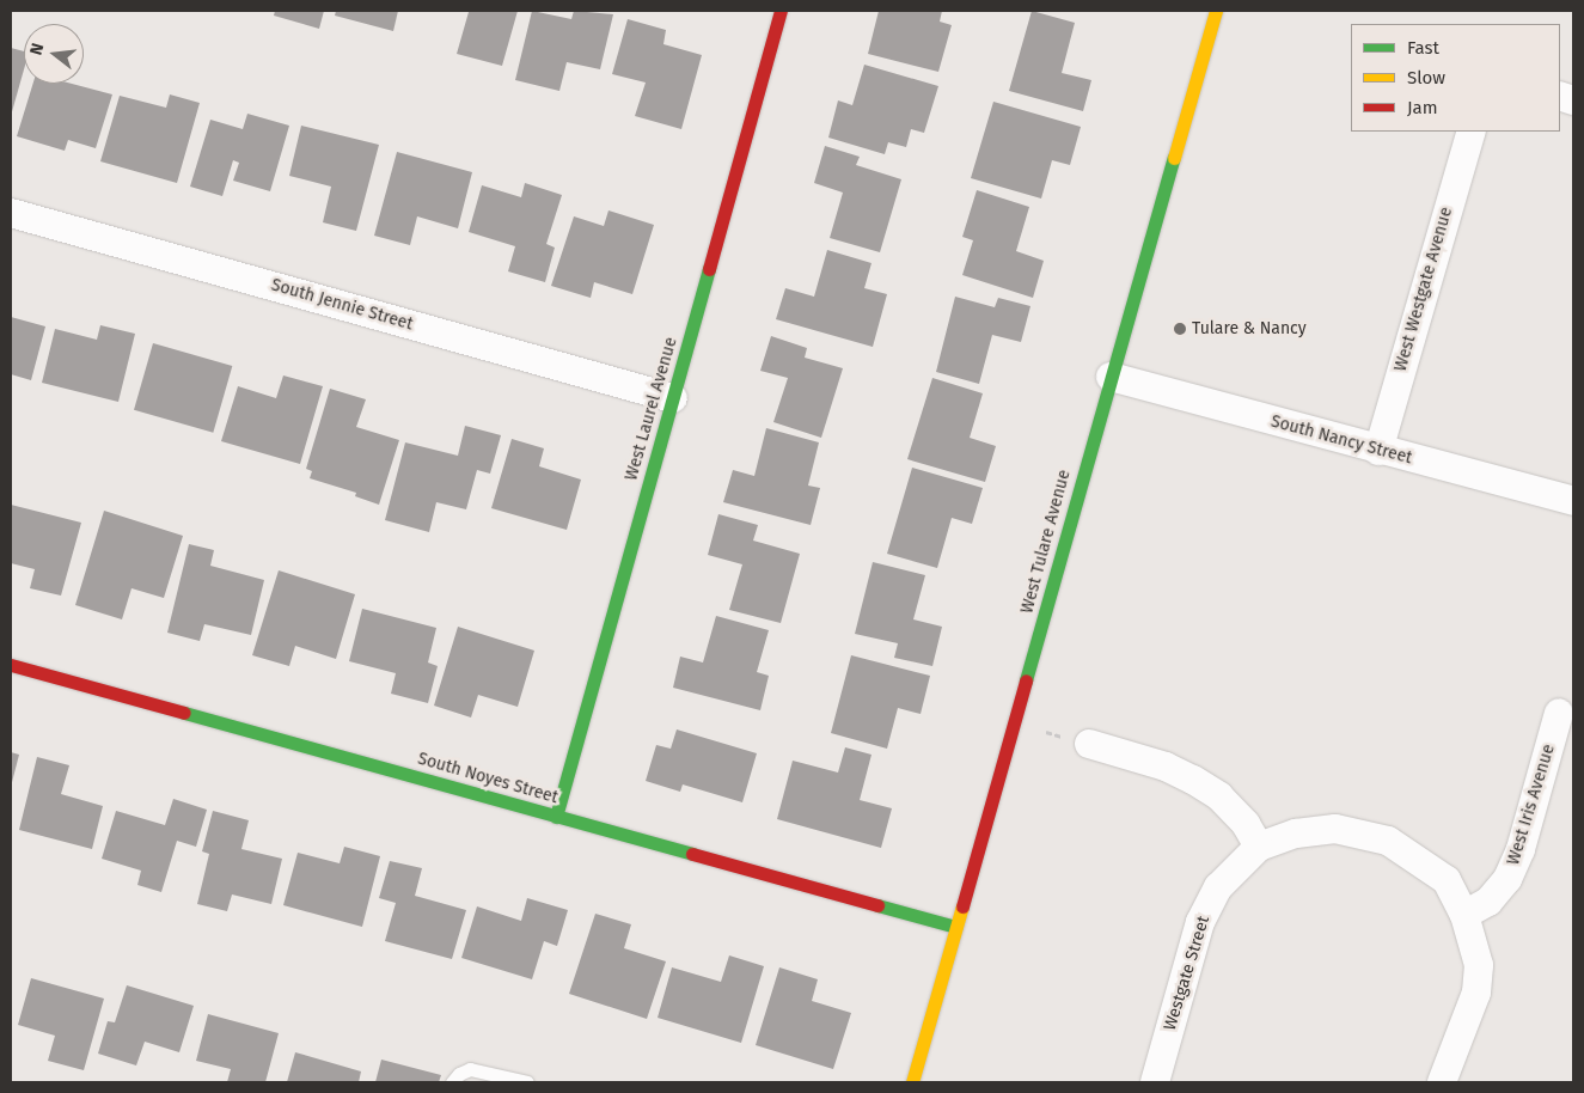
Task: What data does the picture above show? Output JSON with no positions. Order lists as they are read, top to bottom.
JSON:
{
  "streets": {
    "street": [
      "West Westgate Avenue",
      "South Jennie Street",
      "West Laurel Avenue",
      "South Nancy Street",
      "West Tulare Avenue",
      "South Noyes Street",
      "West Iris Avenue",
      "Westgate Street"
    ]
  },
  "crossings": [
    ["West Westgate Avenue", "South Nancy Street"],
    ["South Jennie Street", "West Laurel Avenue"],
    ["West Laurel Avenue", "South Noyes Street"],
    ["South Nancy Street", "West Tulare Avenue"],
    ["West Tulare Avenue", "South Noyes Street"]
  ],
  "places": ["Tulare & Nancy"],
  "legend": ["Fast", "Slow", "Jam"],
  "north": "left"
}
